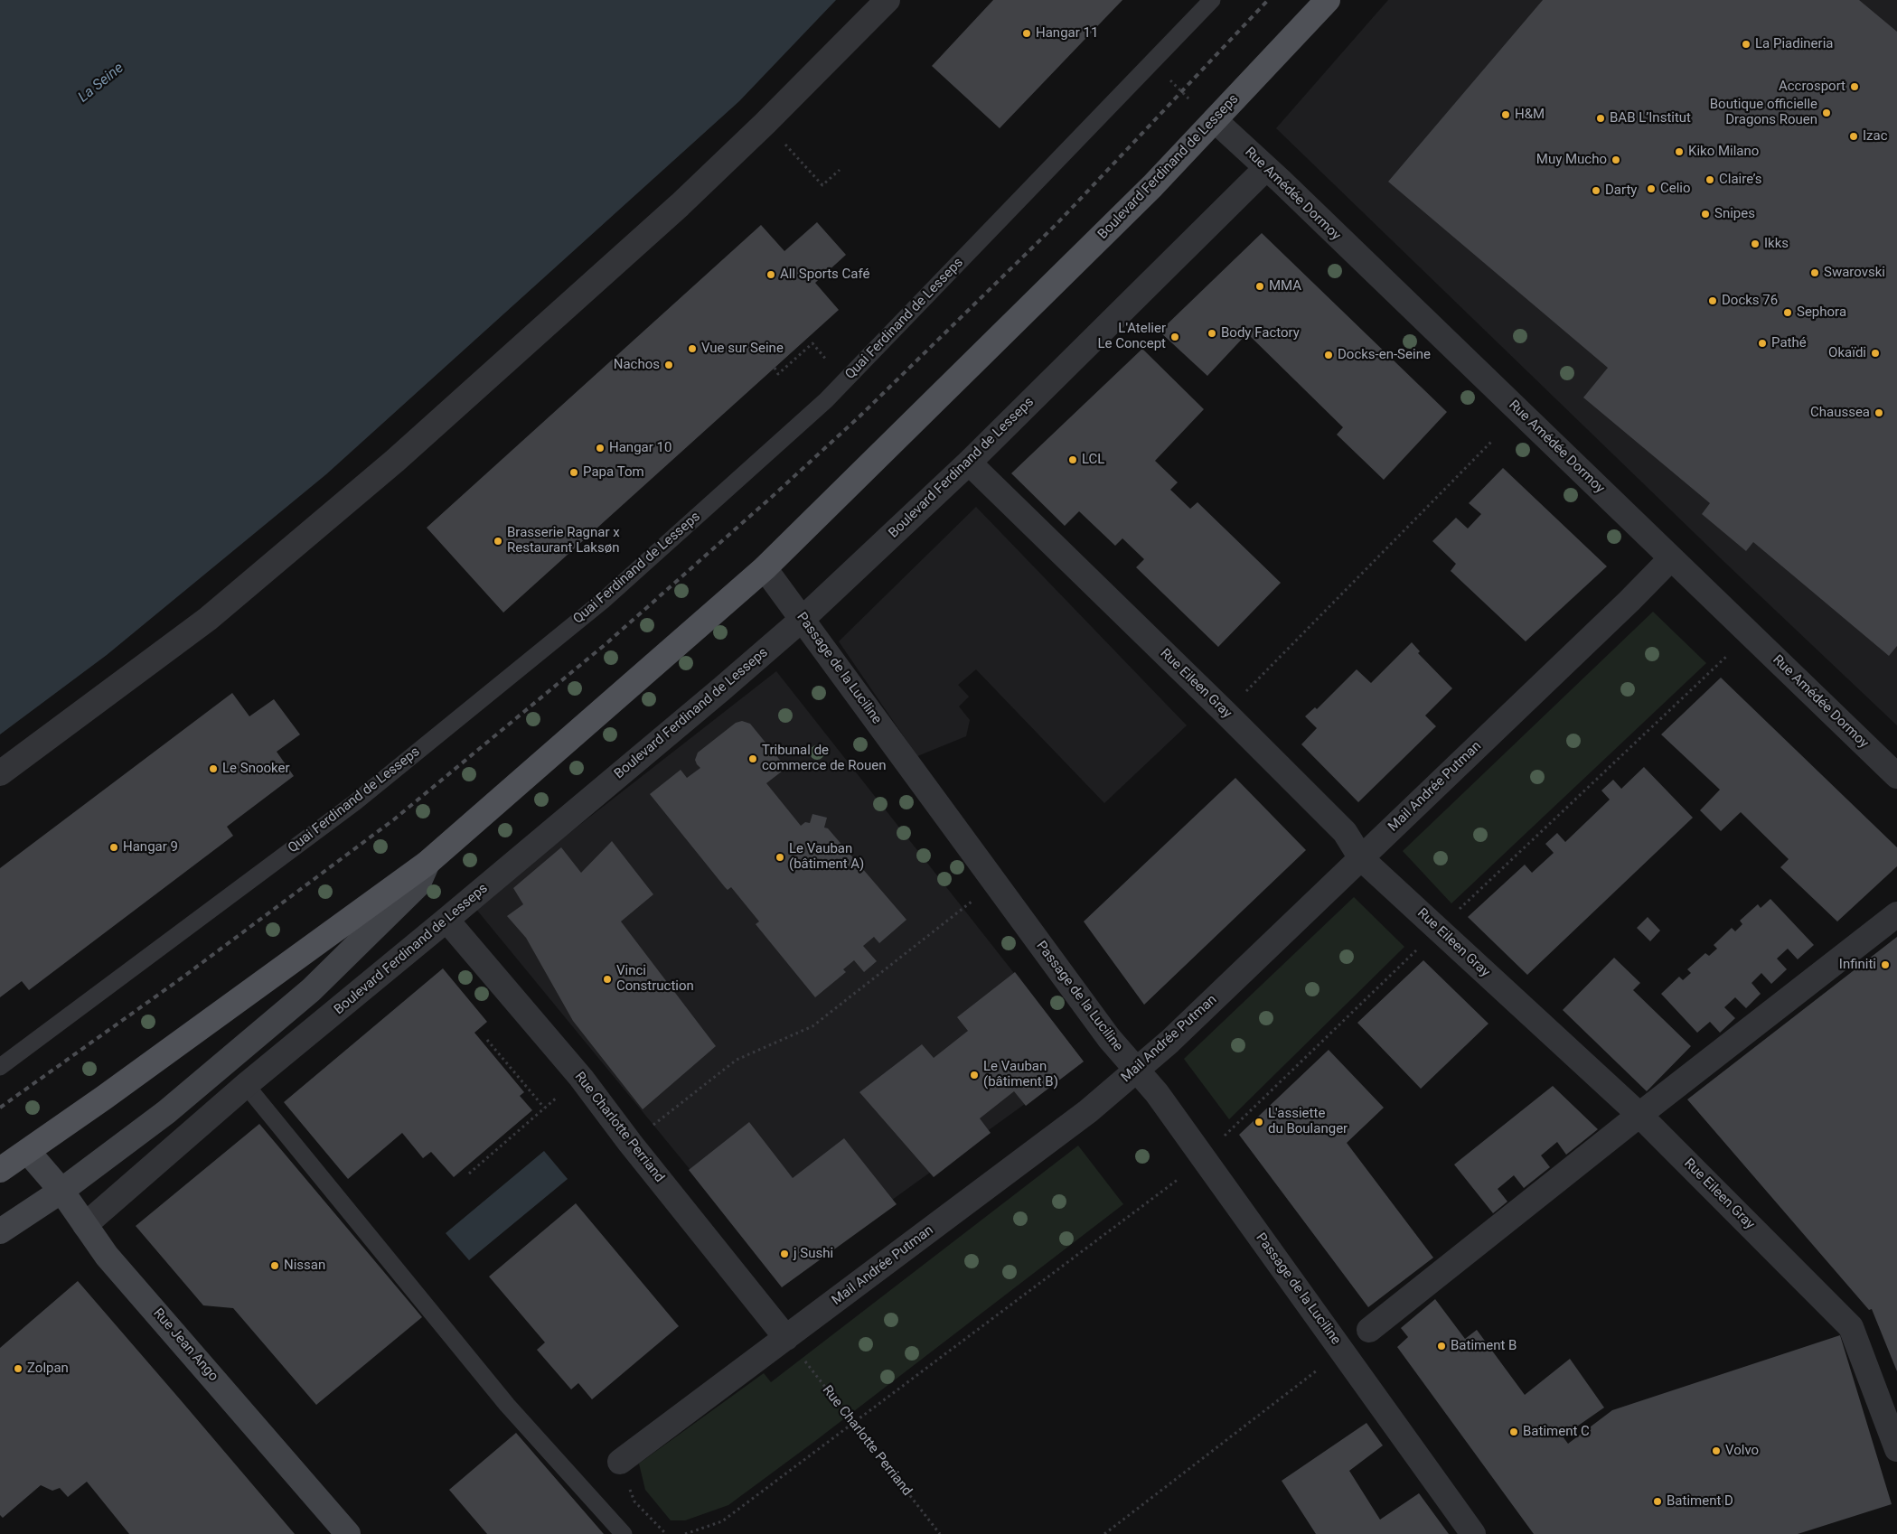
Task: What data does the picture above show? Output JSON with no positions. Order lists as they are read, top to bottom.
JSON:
{
  "streets": {
    "main road": ["Boulevard Ferdinand de Lesseps"],
    "street": [
      "Rue Amédée Dormoy",
      "Passage de la Luciline",
      "Rue Eileen Gray",
      "Mail Andrée Putman",
      "Rue Charlotte Perriand",
      "Rue Jean Ango"
    ],
    "lane": ["Quai Ferdinand de Lesseps"]
  },
  "crossings": [
    ["Boulevard Ferdinand de Lesseps", "Rue Amédée Dormoy"],
    ["Boulevard Ferdinand de Lesseps", "Passage de la Luciline"],
    ["Boulevard Ferdinand de Lesseps", "Rue Eileen Gray"],
    ["Boulevard Ferdinand de Lesseps", "Rue Charlotte Perriand"],
    ["Boulevard Ferdinand de Lesseps", "Rue Jean Ango"],
    ["Rue Amédée Dormoy", "Mail Andrée Putman"],
    ["Passage de la Luciline", "Mail Andrée Putman"],
    ["Rue Eileen Gray", "Mail Andrée Putman"],
    ["Mail Andrée Putman", "Rue Charlotte Perriand"]
  ],
  "water": ["La Seine"],
  "places": [
    "Hangar 11",
    "La Piadineria",
    "Accrosport",
    "Boutique officielle Dragons Rouen",
    "H&M",
    "BAB L’Institut",
    "Izac",
    "Kiko Milano",
    "Muy Mucho",
    "Claire’s",
    "Celio",
    "Darty",
    "Snipes",
    "Ikks",
    "Swarovski",
    "All Sports Café",
    "MMA",
    "Docks 76",
    "Sephora",
    "Body Factory",
    "L'Atelier Le Concept",
    "Pathé",
    "Vue sur Seine",
    "Okaïdi",
    "Docks-en-Seine",
    "Nachos",
    "Chaussea",
    "Hangar 10",
    "LCL",
    "Papa Tom",
    "Brasserie Ragnar x Restaurant Laksøn",
    "Tribunal de commerce de Rouen",
    "Le Snooker",
    "Hangar 9",
    "Le Vauban (bâtiment A)",
    "Infiniti",
    "Vinci Construction",
    "Le Vauban (bâtiment B)",
    "L'assiette du Boulanger",
    "j Sushi",
    "Nissan",
    "Batiment B",
    "Zolpan",
    "Batiment C",
    "Volvo",
    "Batiment D"
  ]
}
